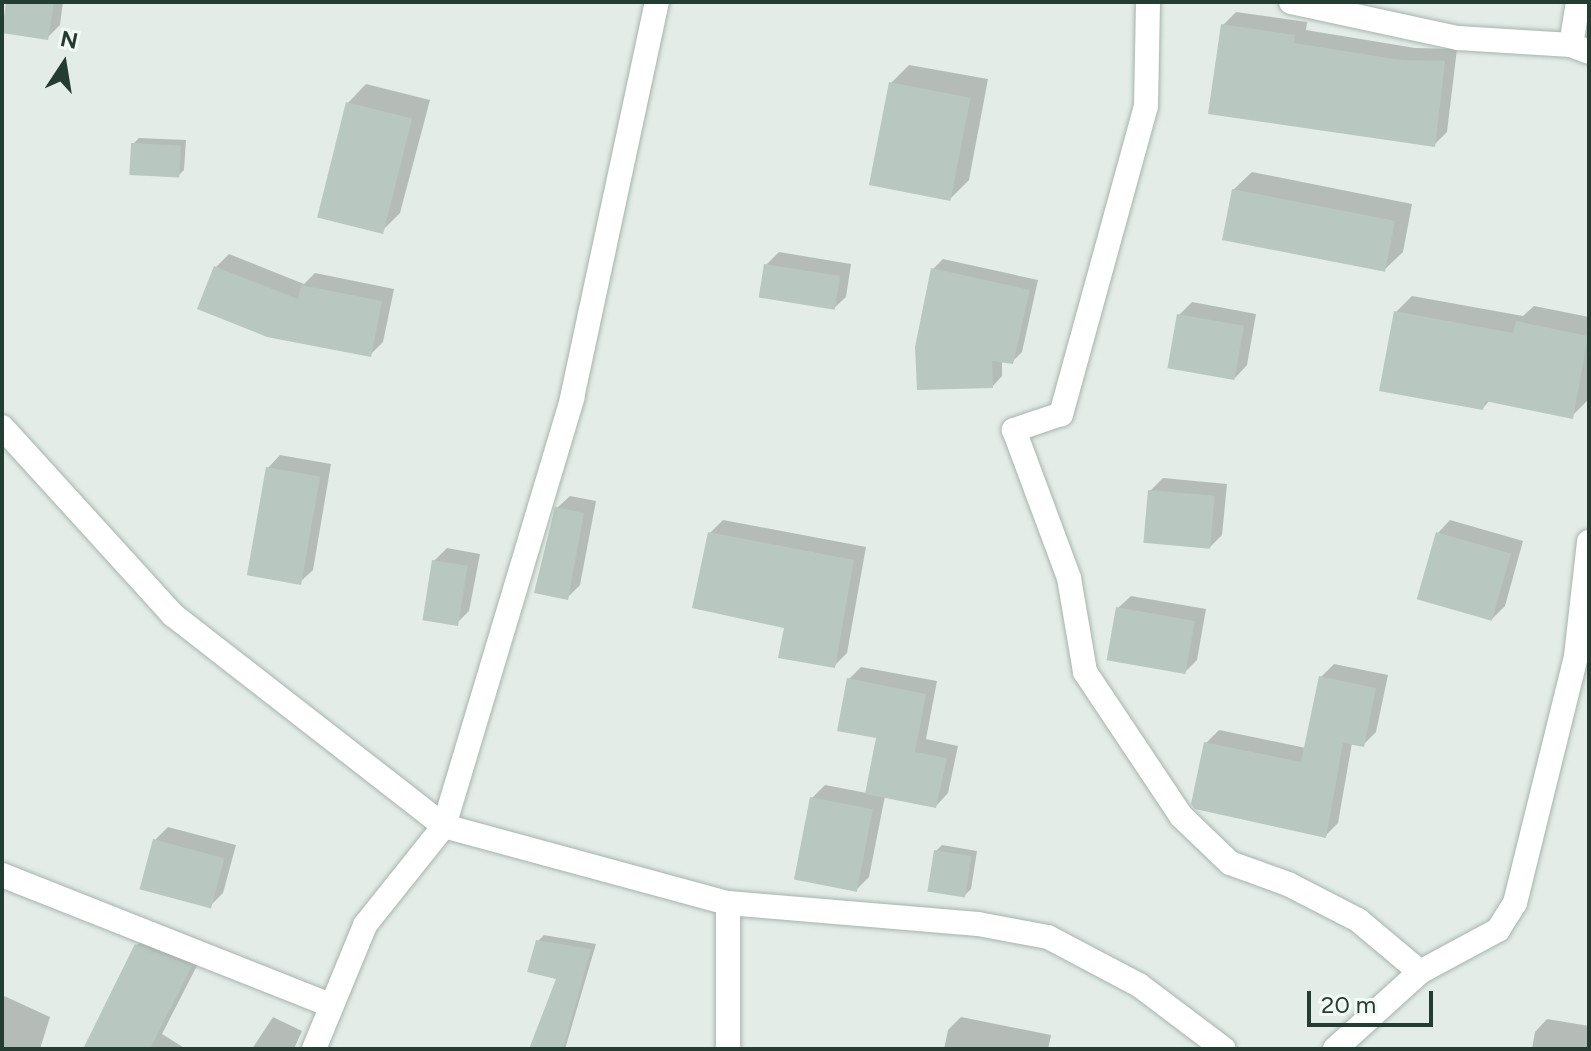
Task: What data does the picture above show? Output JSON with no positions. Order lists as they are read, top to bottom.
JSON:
{
  "scale_bar": "20 m",
  "north": "top"
}
